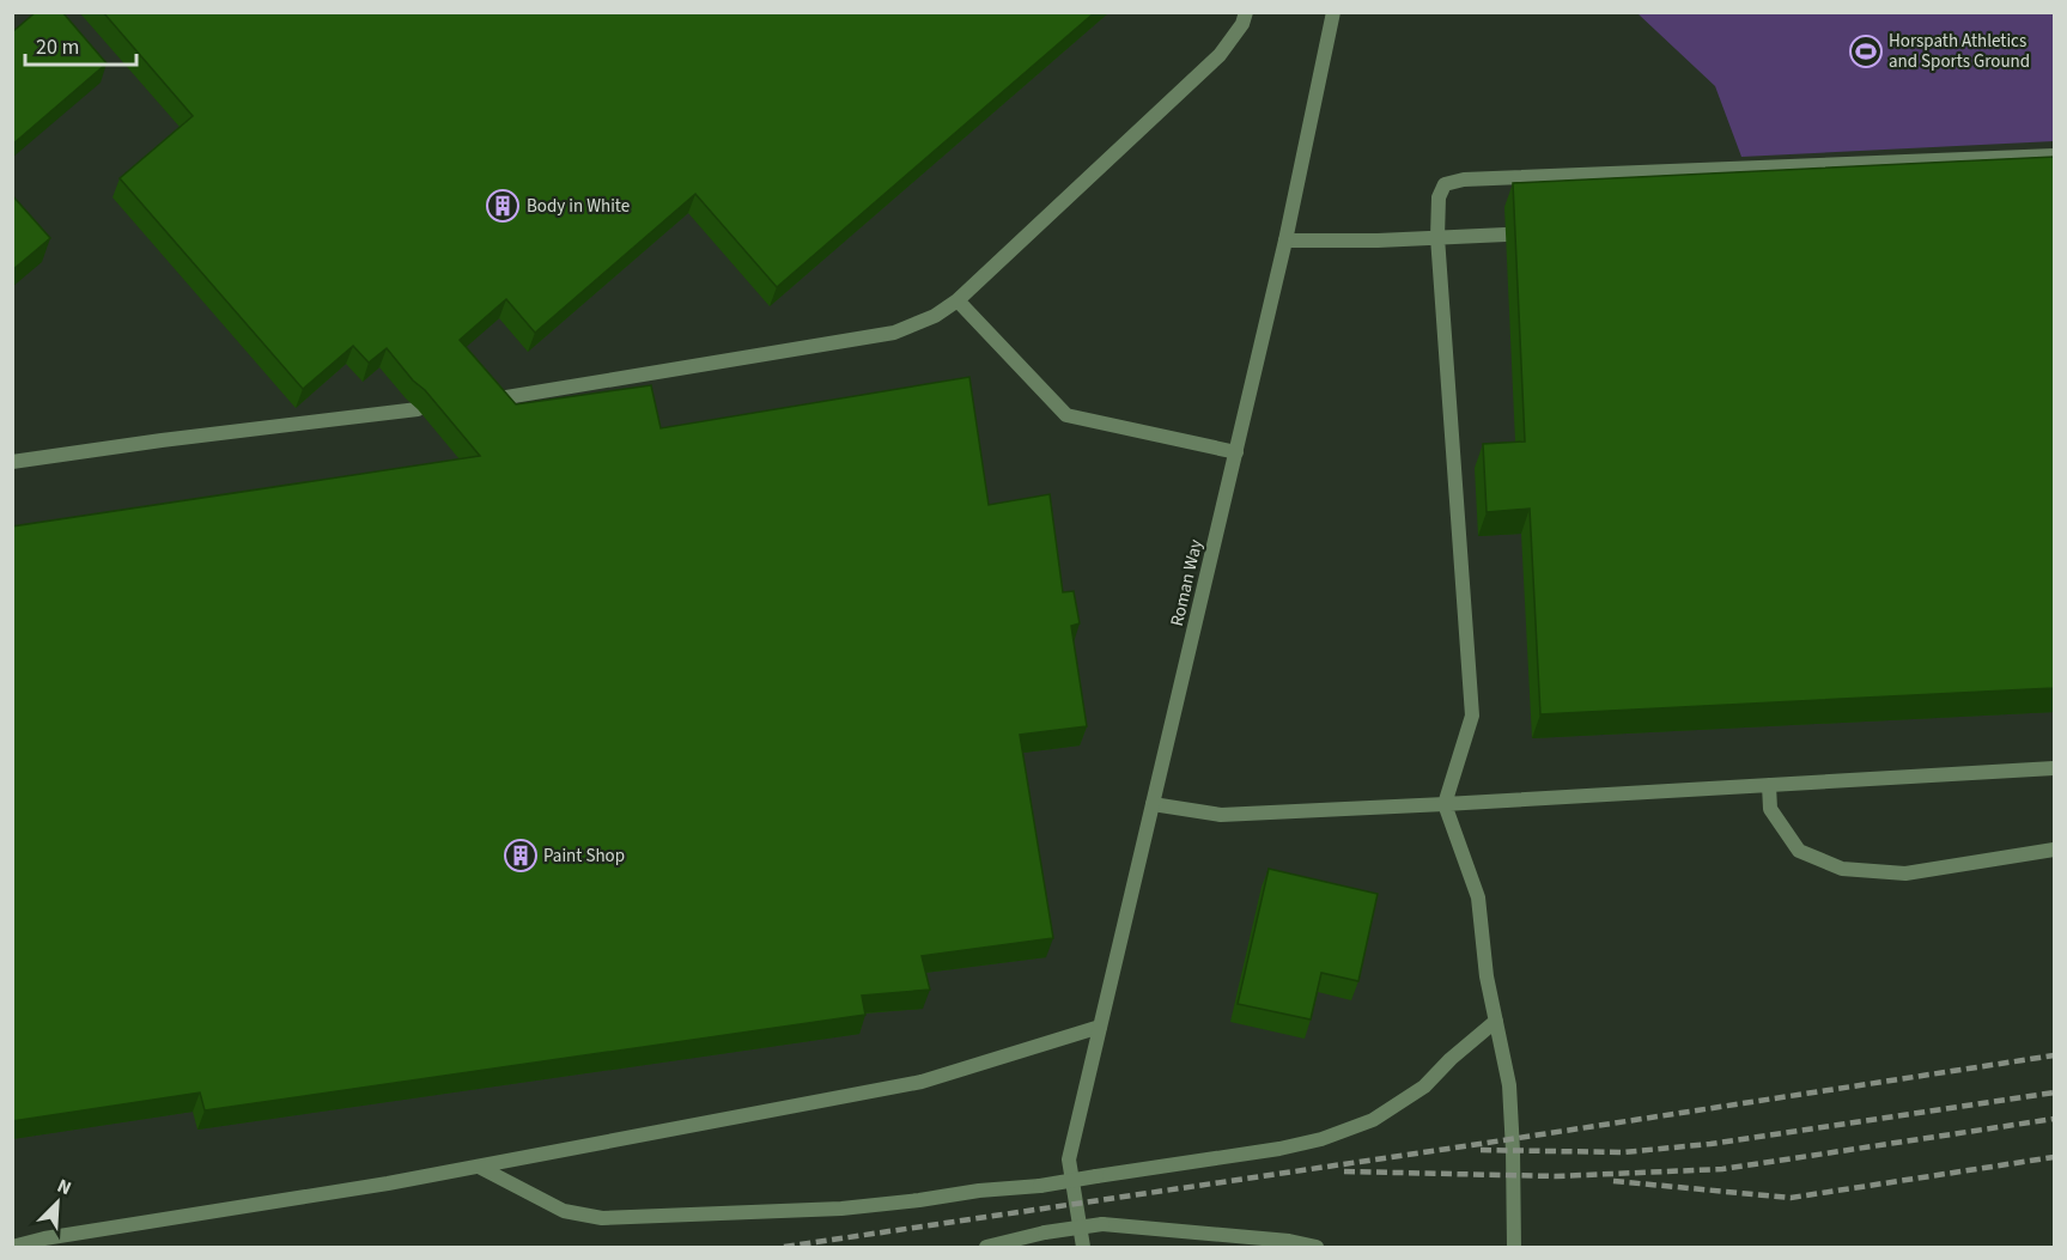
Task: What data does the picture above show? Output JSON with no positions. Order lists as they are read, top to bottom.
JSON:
{
  "streets": {
    "street": ["Roman Way"]
  },
  "places": {
    "sports": ["Horspath Athletics and Sports Ground"],
    "building": ["Body in White", "Paint Shop"]
  },
  "scale_bar": "20 m",
  "north": "top right"
}
